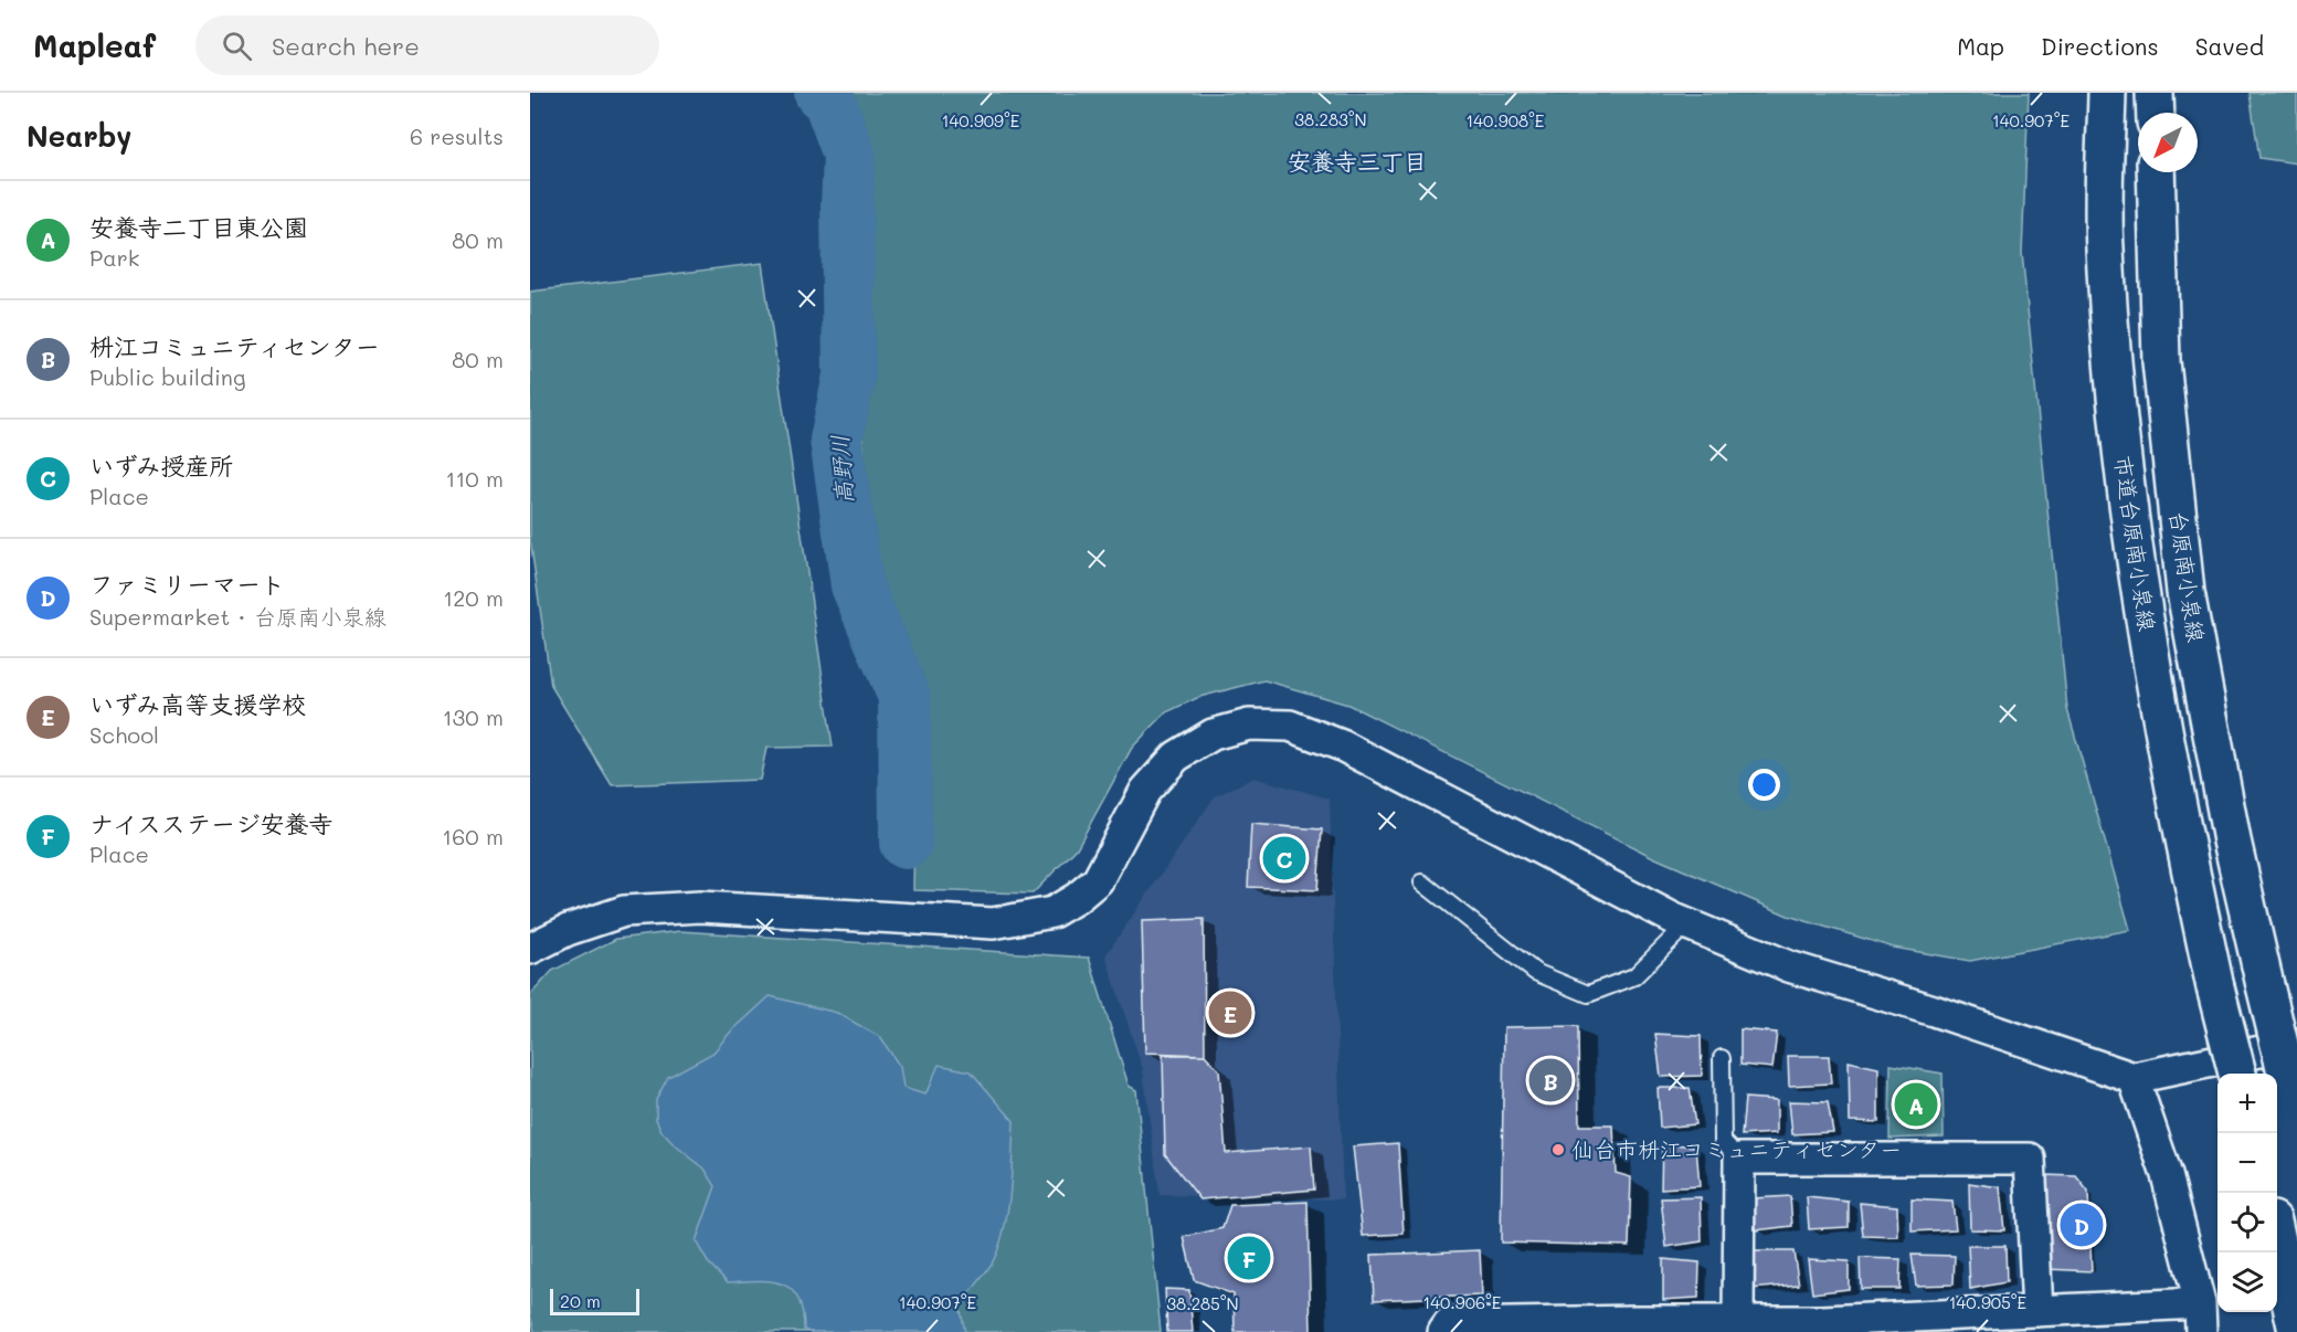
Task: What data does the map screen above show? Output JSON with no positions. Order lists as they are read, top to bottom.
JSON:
{
  "streets": {
    "street": ["市道台原南小泉線", "台原南小泉線"]
  },
  "districts": ["安養寺三丁目"],
  "water": ["高野川"],
  "places": ["仙台市枡江コミュニティセンター"],
  "scale_bar": "20 m",
  "north": "bottom left",
  "page": {
    "header": "Mapleaf",
    "search": "Search here",
    "nav": ["Map", "Directions", "Saved"],
    "heading": ["Nearby", "6 results"],
    "list": [
      {
        "mark": "A",
        "name": "安養寺二丁目東公園",
        "note": "Park",
        "value": "80 m"
      },
      {
        "mark": "B",
        "name": "枡江コミュニティセンター",
        "note": "Public building",
        "value": "80 m"
      },
      {
        "mark": "C",
        "name": "いずみ授産所",
        "note": "Place",
        "value": "110 m"
      },
      {
        "mark": "D",
        "name": "ファミリーマート",
        "note": "Supermarket · 台原南小泉線",
        "value": "120 m"
      },
      {
        "mark": "E",
        "name": "いずみ高等支援学校",
        "note": "School",
        "value": "130 m"
      },
      {
        "mark": "F",
        "name": "ナイスステージ安養寺",
        "note": "Place",
        "value": "160 m"
      }
    ],
    "pins": [
      "C",
      "E",
      "B",
      "A",
      "D",
      "F"
    ],
    "map_buttons": ["+", "−"],
    "scale": "20 m"
  },
  "coordinates": [
    "38.283°N",
    "140.909°E",
    "140.908°E",
    "140.907°E",
    "140.906°E",
    "140.905°E",
    "38.285°N"
  ]
}
